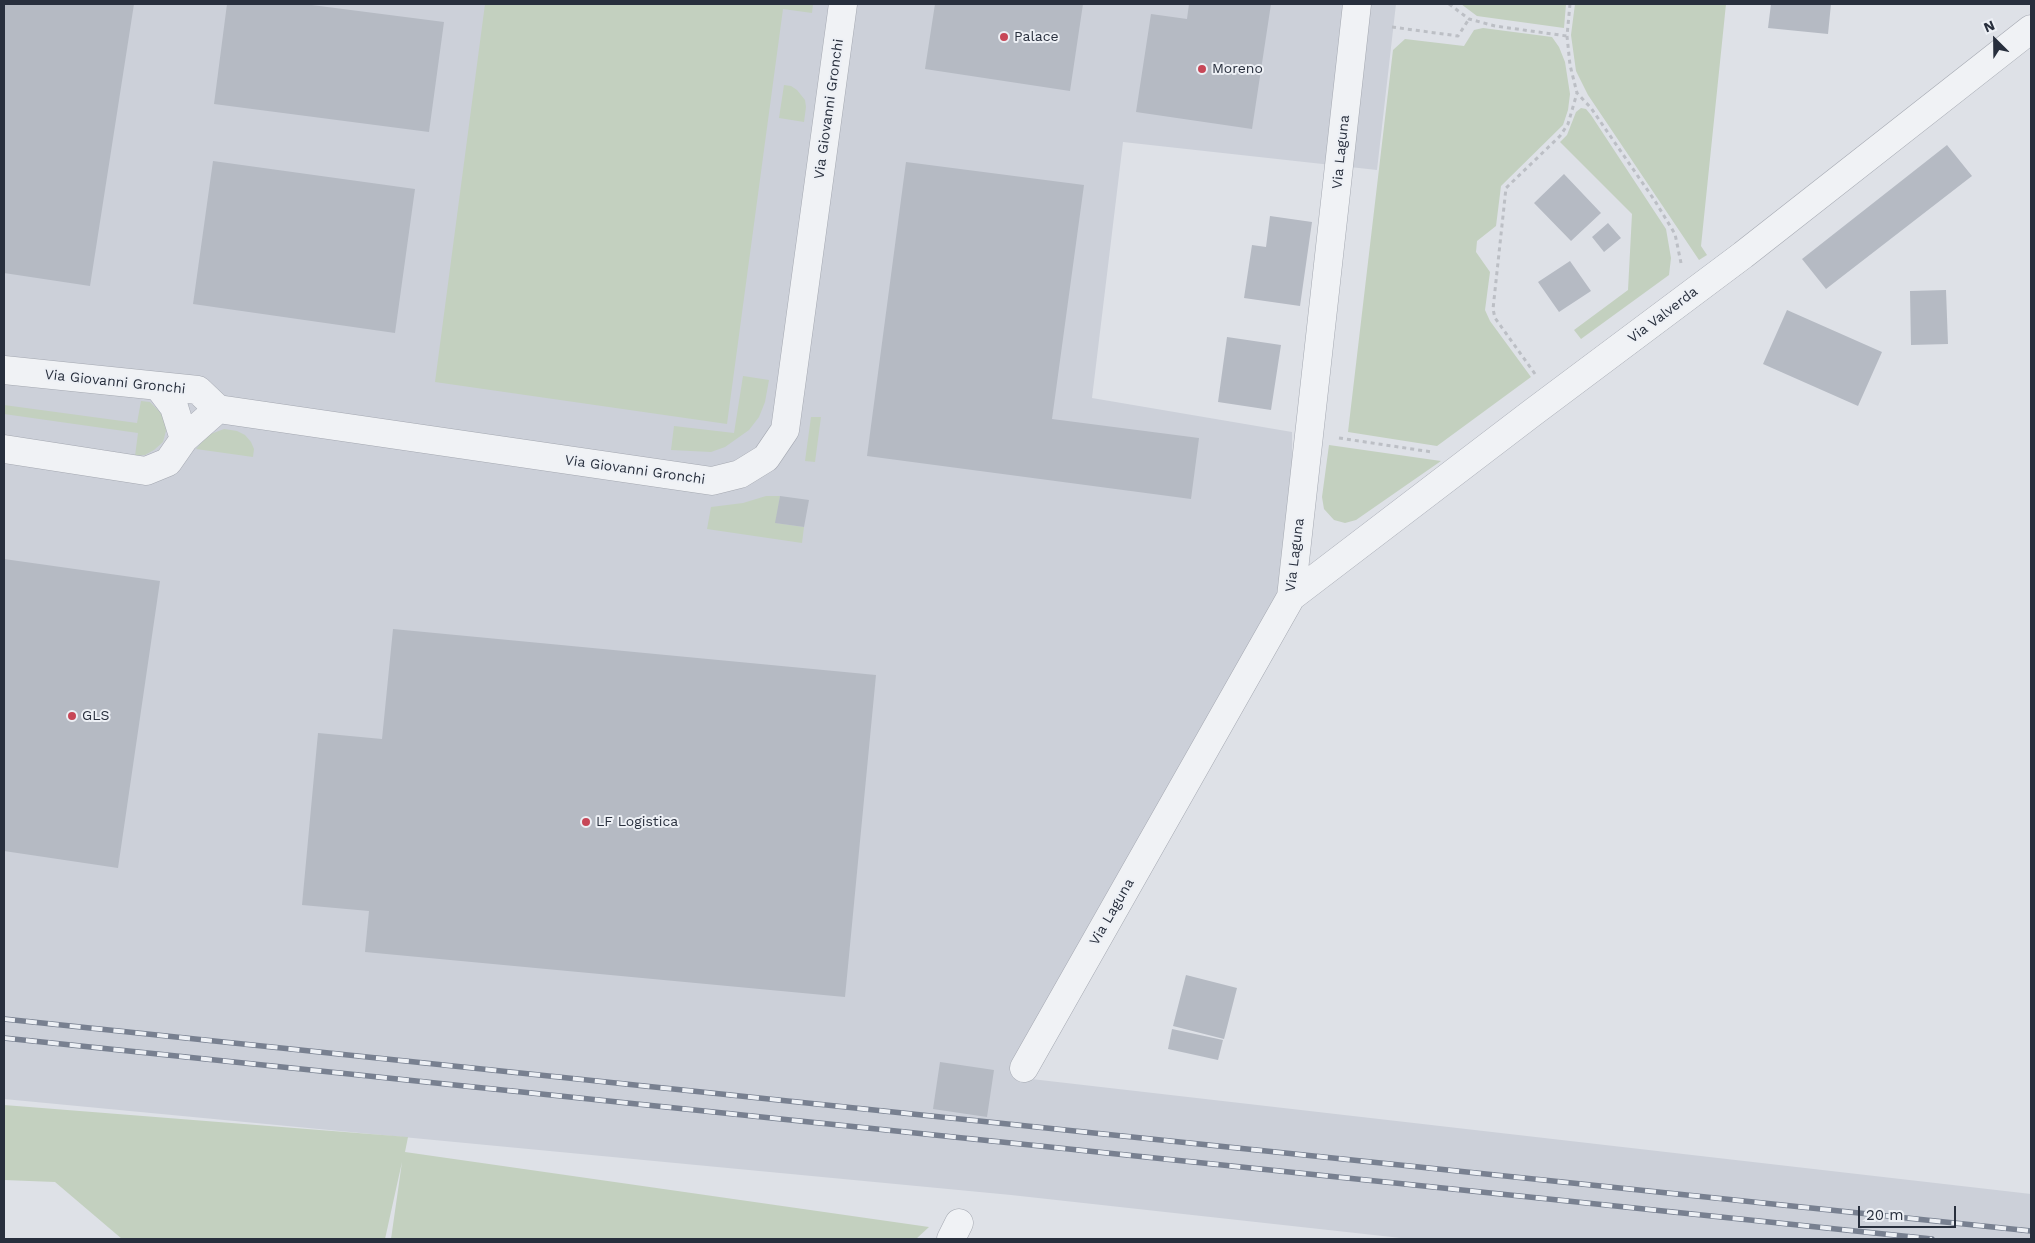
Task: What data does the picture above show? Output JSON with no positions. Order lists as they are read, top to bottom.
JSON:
{
  "streets": {
    "street": ["Via Giovanni Gronchi", "Via Laguna", "Via Valverda"]
  },
  "crossings": [
    ["Via Laguna", "Via Valverda"]
  ],
  "places": [
    "Palace",
    "Moreno",
    "GLS",
    "LF Logistica"
  ],
  "scale_bar": "20 m",
  "north": "top left"
}
